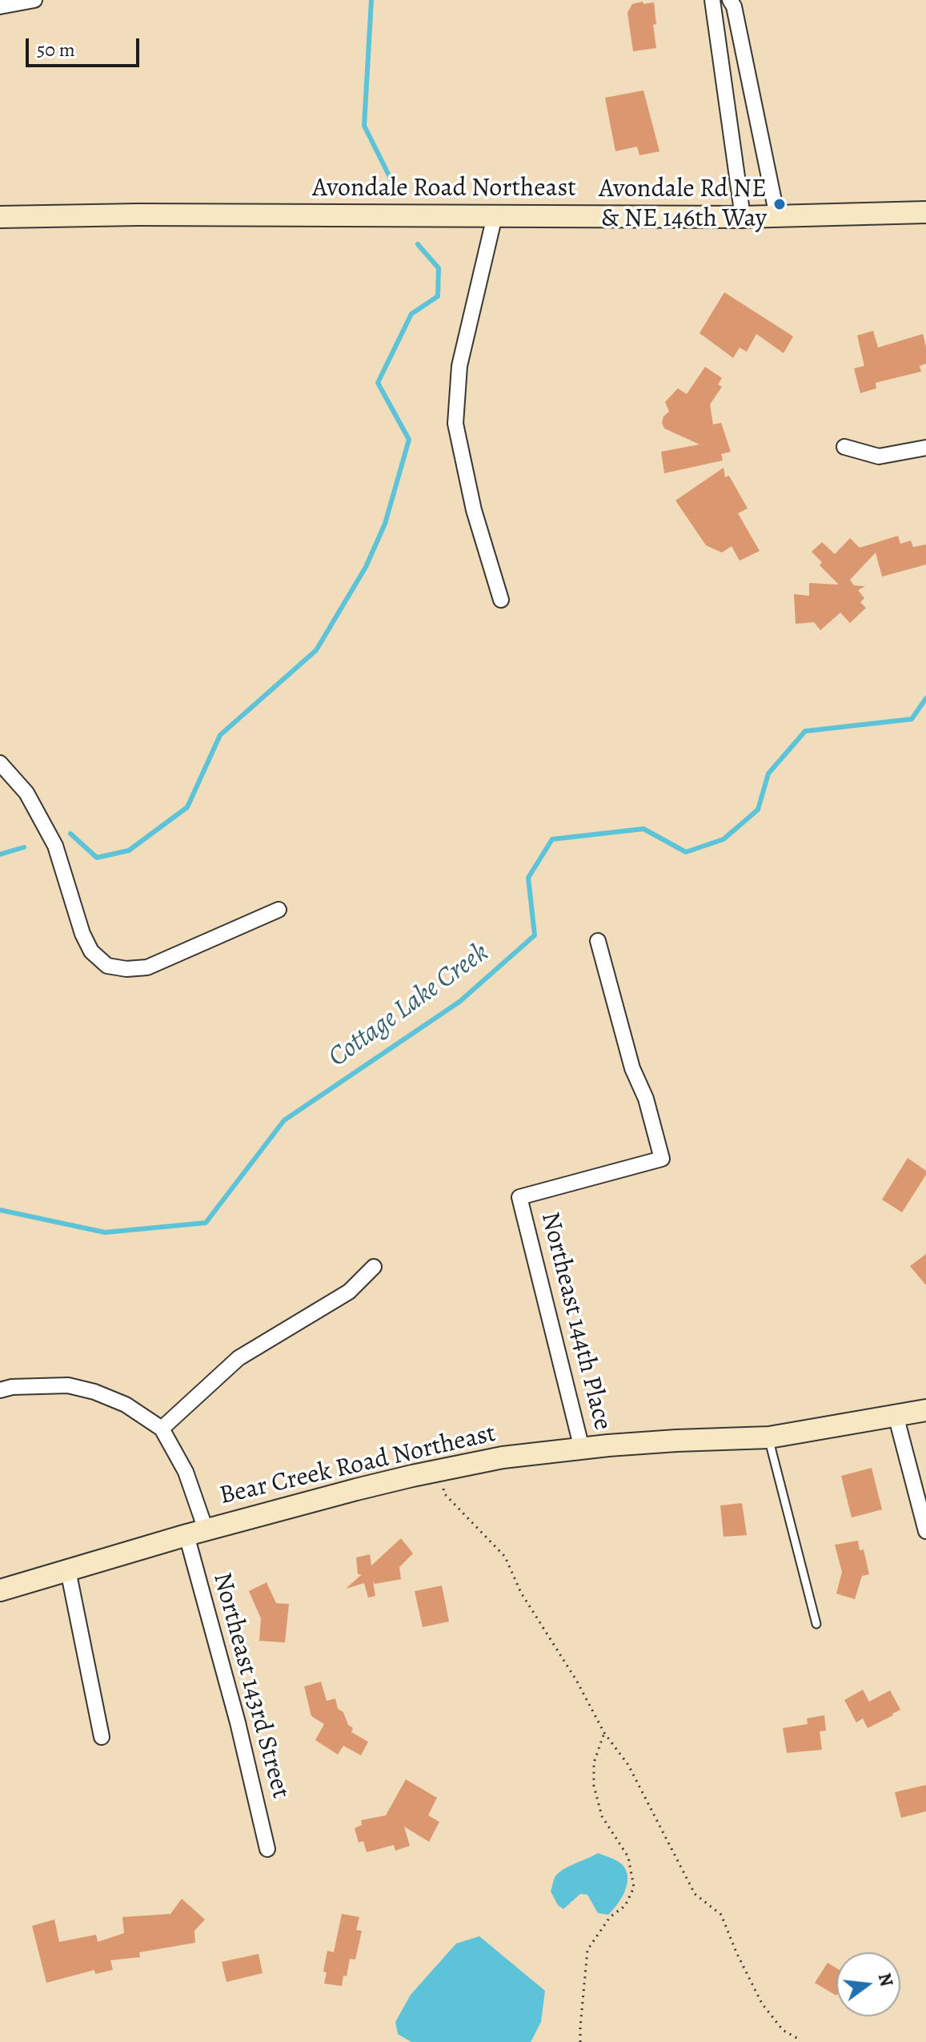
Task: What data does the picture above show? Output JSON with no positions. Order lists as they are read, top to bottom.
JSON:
{
  "streets": {
    "street": [
      "Avondale Road Northeast",
      "Northeast 144th Place",
      "Bear Creek Road Northeast",
      "Northeast 143rd Street"
    ]
  },
  "crossings": [
    ["Northeast 144th Place", "Bear Creek Road Northeast"],
    ["Bear Creek Road Northeast", "Northeast 143rd Street"]
  ],
  "water": ["Cottage Lake Creek"],
  "places": ["Avondale Rd NE & NE 146th Way"],
  "scale_bar": "50 m",
  "north": "right"
}
